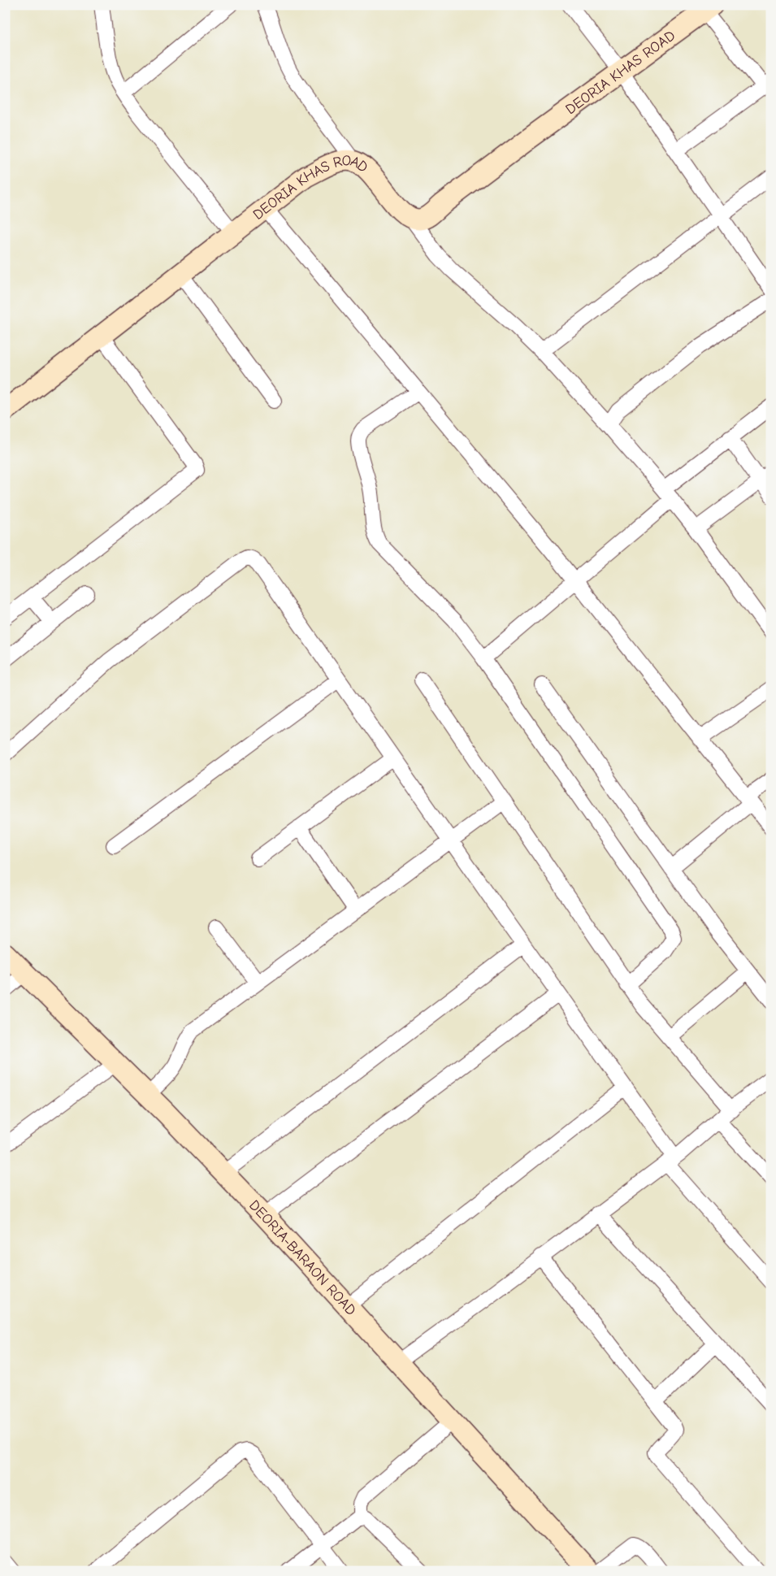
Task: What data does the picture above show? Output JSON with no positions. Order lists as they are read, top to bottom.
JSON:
{
  "streets": {
    "street": ["DEORIA KHAS ROAD", "DEORIA-BARAON ROAD"]
  }
}
